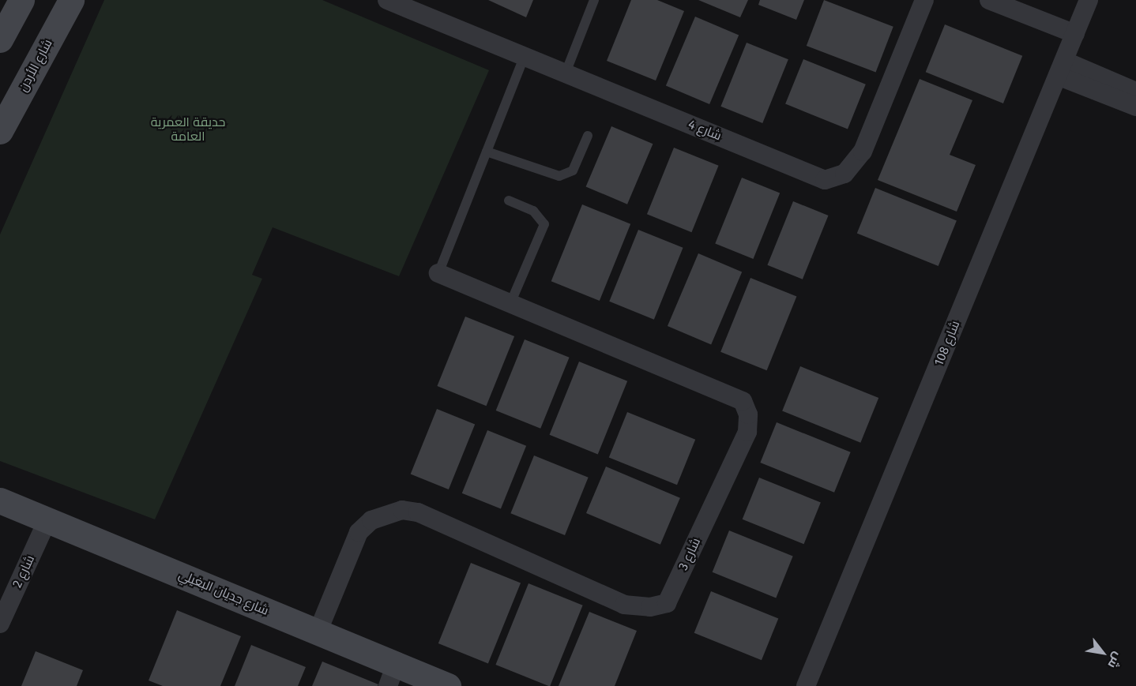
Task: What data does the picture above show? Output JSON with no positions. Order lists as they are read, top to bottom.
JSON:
{
  "streets": {
    "street": [
      "شارع الأردن",
      "شارع 4",
      "شارع 108",
      "شارع 3",
      "شارع 2",
      "شارع جديان البغيلي"
    ]
  },
  "crossings": [
    ["شارع 3", "شارع جديان البغيلي"],
    ["شارع 2", "شارع جديان البغيلي"]
  ],
  "parks": ["حديقة العمرية العامة"],
  "north": "bottom right"
}
